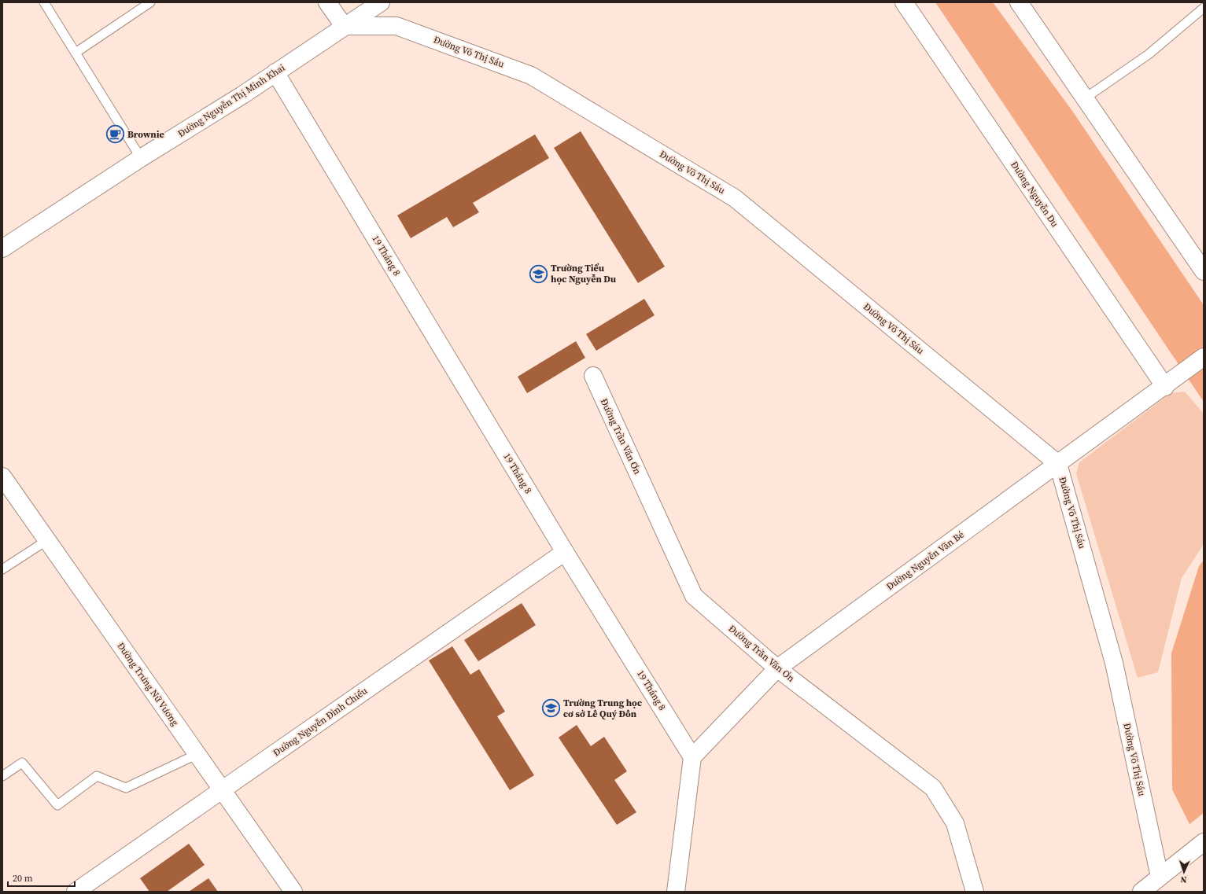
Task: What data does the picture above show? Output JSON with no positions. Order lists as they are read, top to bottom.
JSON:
{
  "streets": {
    "street": [
      "Đường Võ Thị Sáu",
      "Đường Nguyễn Thị Minh Khai",
      "Đường Nguyễn Du",
      "19 Tháng 8",
      "Đường Trần Văn Ơn",
      "Đường Nguyễn Văn Bé",
      "Đường Trưng Nữ Vương",
      "Đường Nguyễn Đình Chiểu"
    ]
  },
  "crossings": [
    ["Đường Võ Thị Sáu", "Đường Nguyễn Thị Minh Khai"],
    ["Đường Võ Thị Sáu", "Đường Nguyễn Văn Bé"],
    ["Đường Nguyễn Thị Minh Khai", "19 Tháng 8"],
    ["Đường Nguyễn Du", "Đường Nguyễn Văn Bé"],
    ["19 Tháng 8", "Đường Nguyễn Văn Bé"],
    ["19 Tháng 8", "Đường Nguyễn Đình Chiểu"],
    ["Đường Trần Văn Ơn", "Đường Nguyễn Văn Bé"],
    ["Đường Trưng Nữ Vương", "Đường Nguyễn Đình Chiểu"]
  ],
  "places": {
    "cafe": ["Brownie"],
    "school or university": ["Trường Tiểu học Nguyễn Du", "Trường Trung học cơ sở Lê Quý Đôn"]
  },
  "scale_bar": "20 m",
  "north": "bottom"
}
